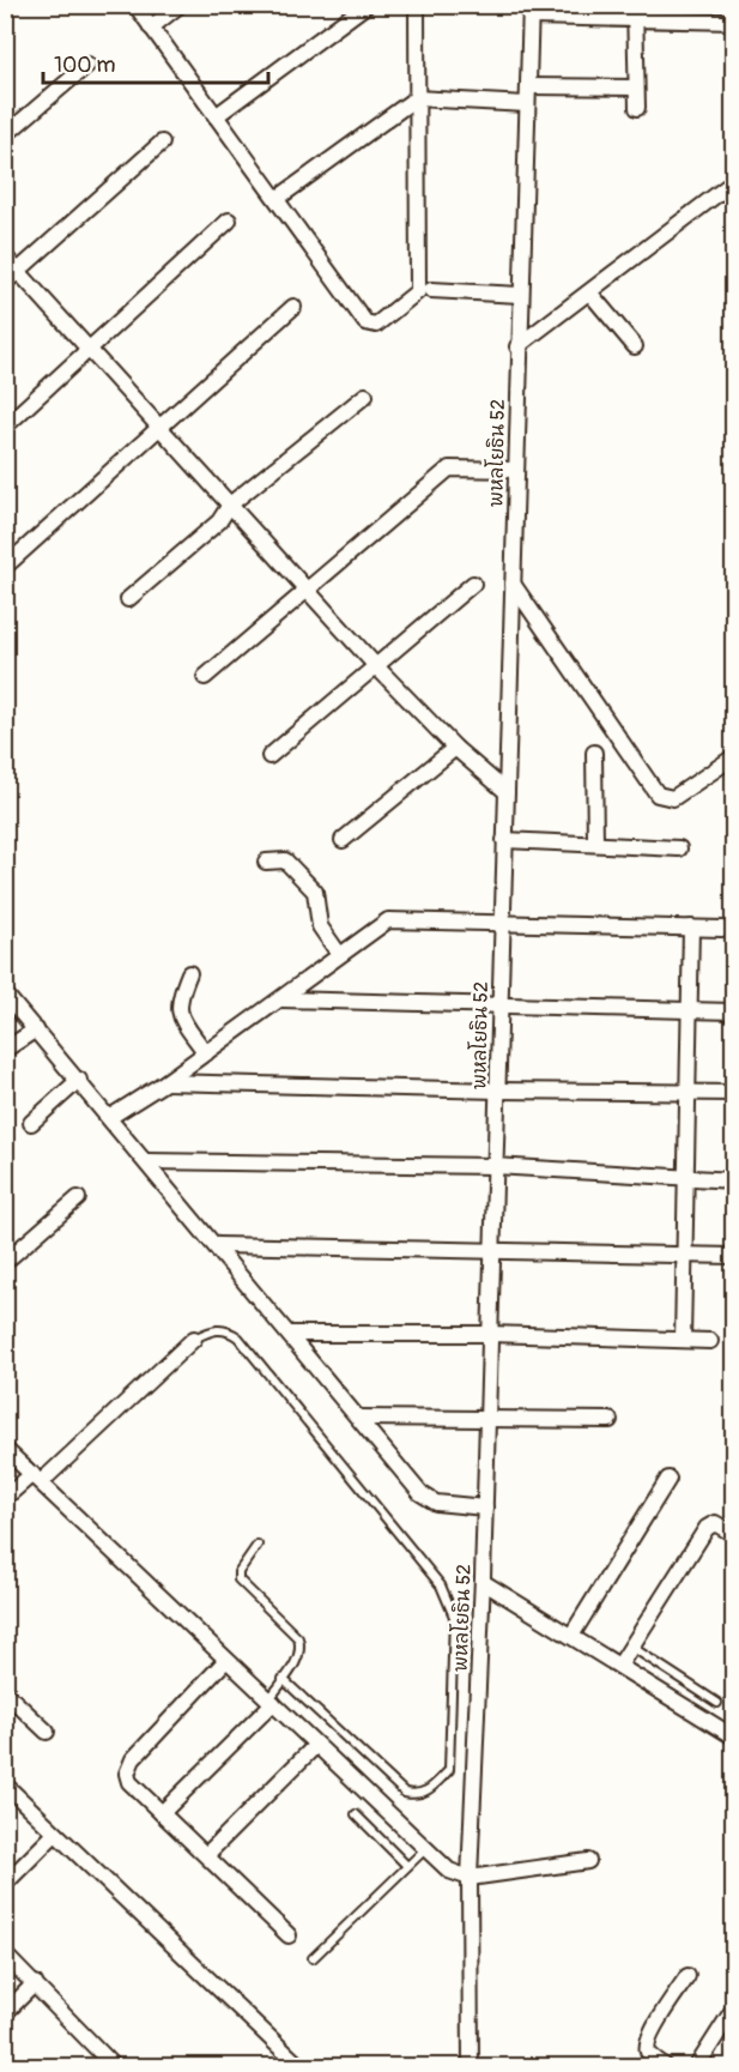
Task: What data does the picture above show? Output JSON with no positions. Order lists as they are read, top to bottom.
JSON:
{
  "streets": {
    "street": ["พหลโยธิน 52"]
  },
  "scale_bar": "100 m"
}
